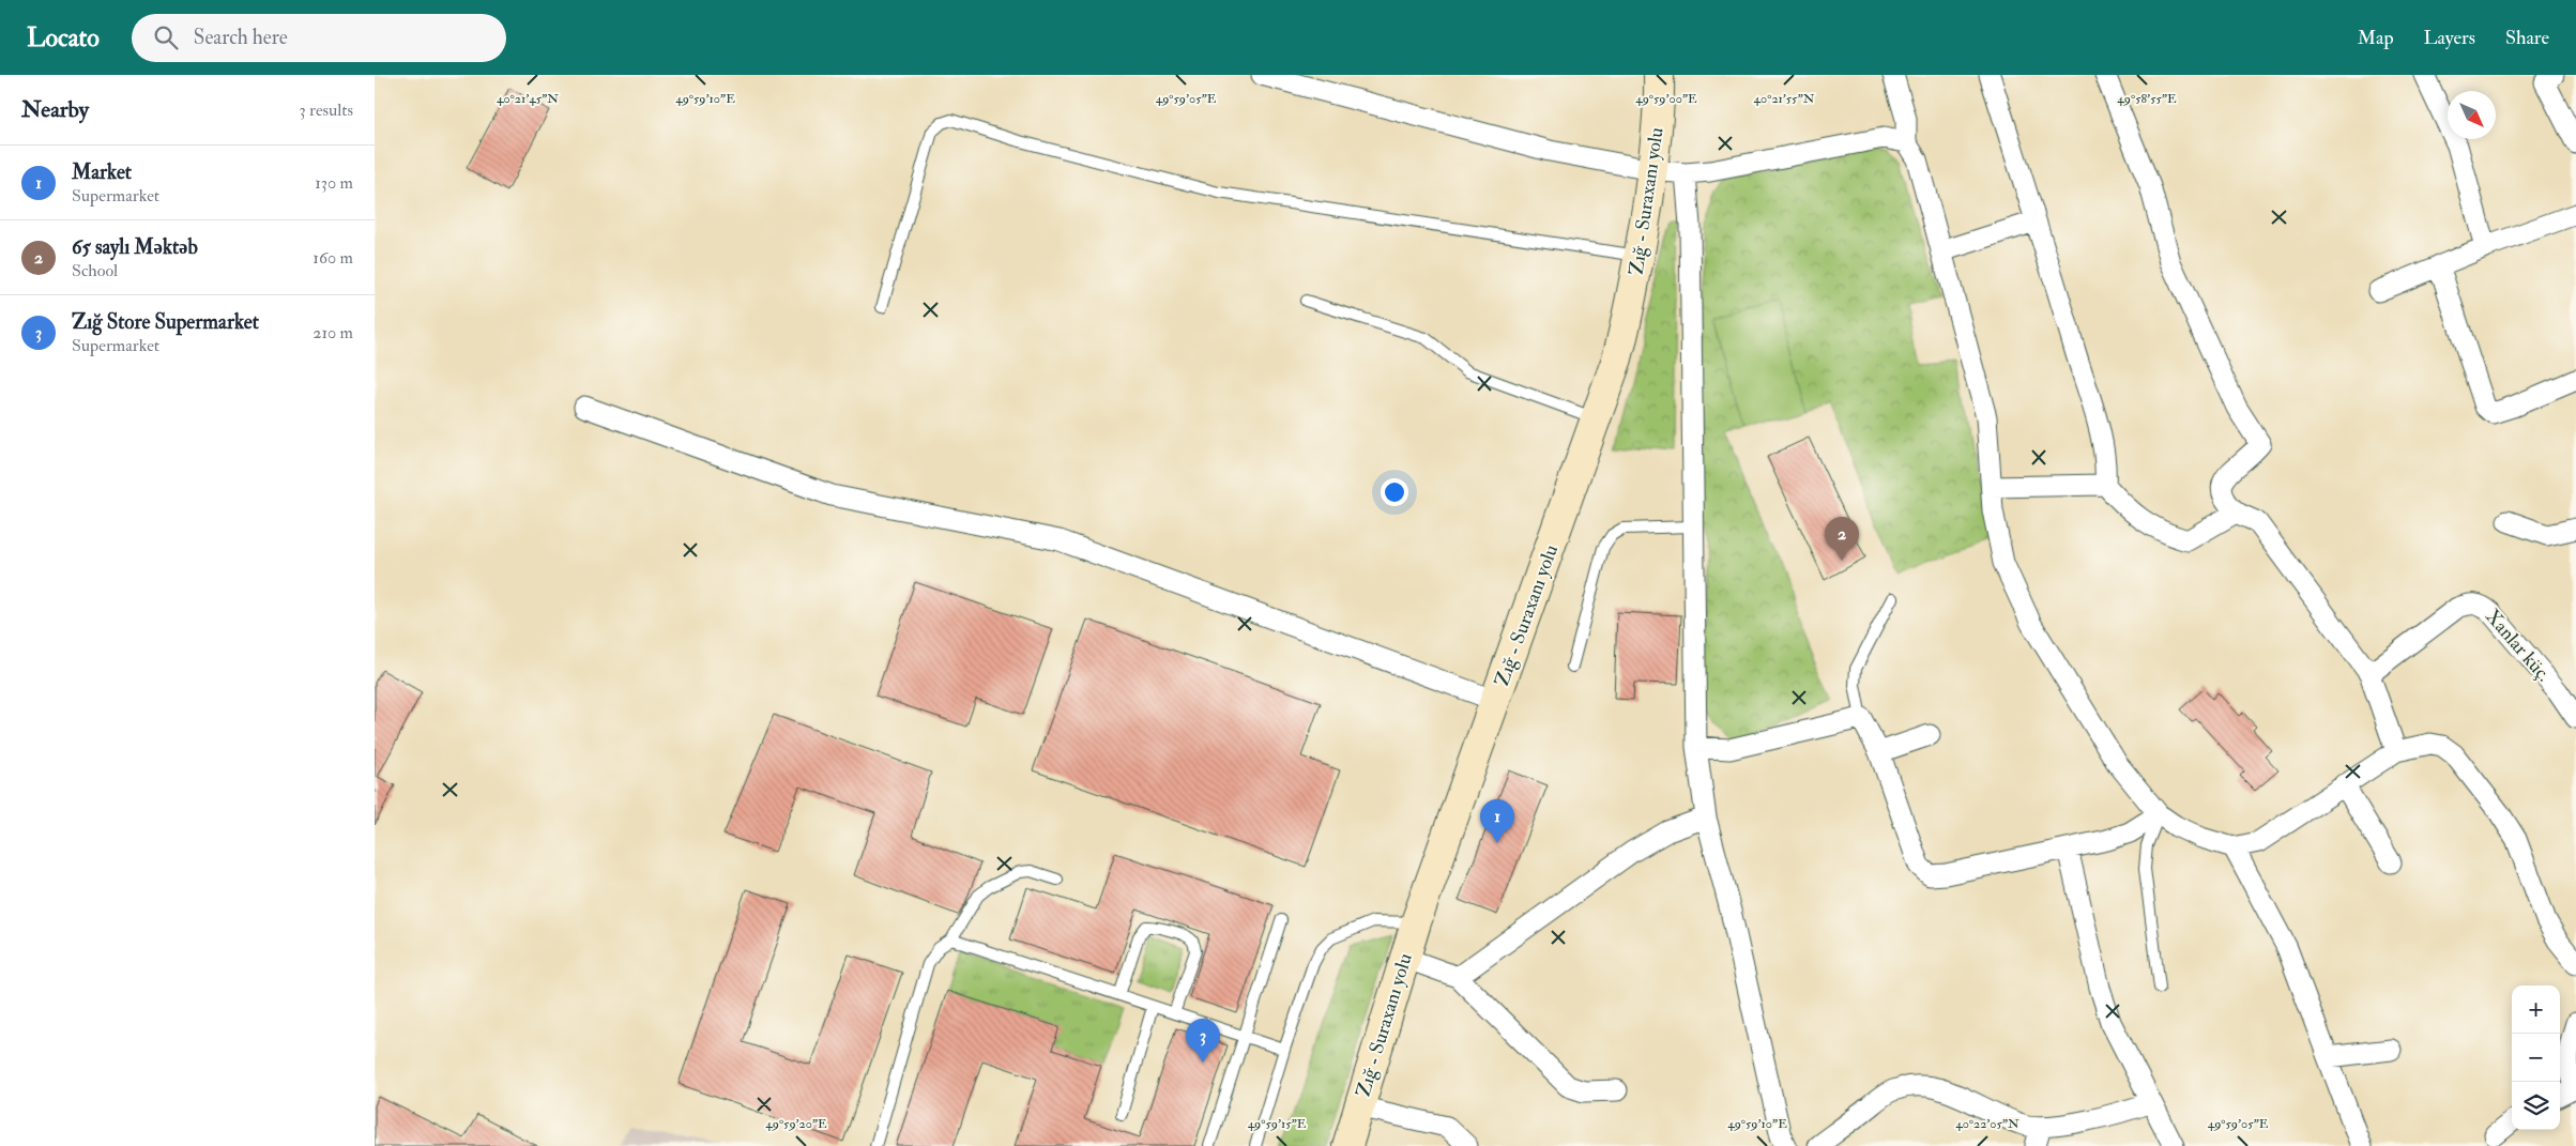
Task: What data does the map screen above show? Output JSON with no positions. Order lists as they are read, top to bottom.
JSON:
{
  "streets": {
    "main road": ["Zığ - Suraxanı yolu"],
    "street": ["Xanlar küç."]
  },
  "north": "bottom right",
  "page": {
    "header": "Locato",
    "search": "Search here",
    "nav": ["Map", "Layers", "Share"],
    "heading": ["Nearby", "3 results"],
    "list": [
      {
        "mark": "1",
        "name": "Market",
        "note": "Supermarket",
        "value": "130 m"
      },
      {
        "mark": "2",
        "name": "65 saylı Məktəb",
        "note": "School",
        "value": "160 m"
      },
      {
        "mark": "3",
        "name": "Zığ Store Supermarket",
        "note": "Supermarket",
        "value": "210 m"
      }
    ],
    "pins": ["2", "1", "3"],
    "map_buttons": ["+", "−"]
  },
  "coordinates": [
    "40°21'45\"N",
    "49°59'10\"E",
    "49°59'05\"E",
    "49°59'00\"E",
    "40°21'55\"N",
    "49°58'55\"E",
    "49°59'20\"E",
    "49°59'15\"E",
    "40°22'05\"N"
  ]
}
